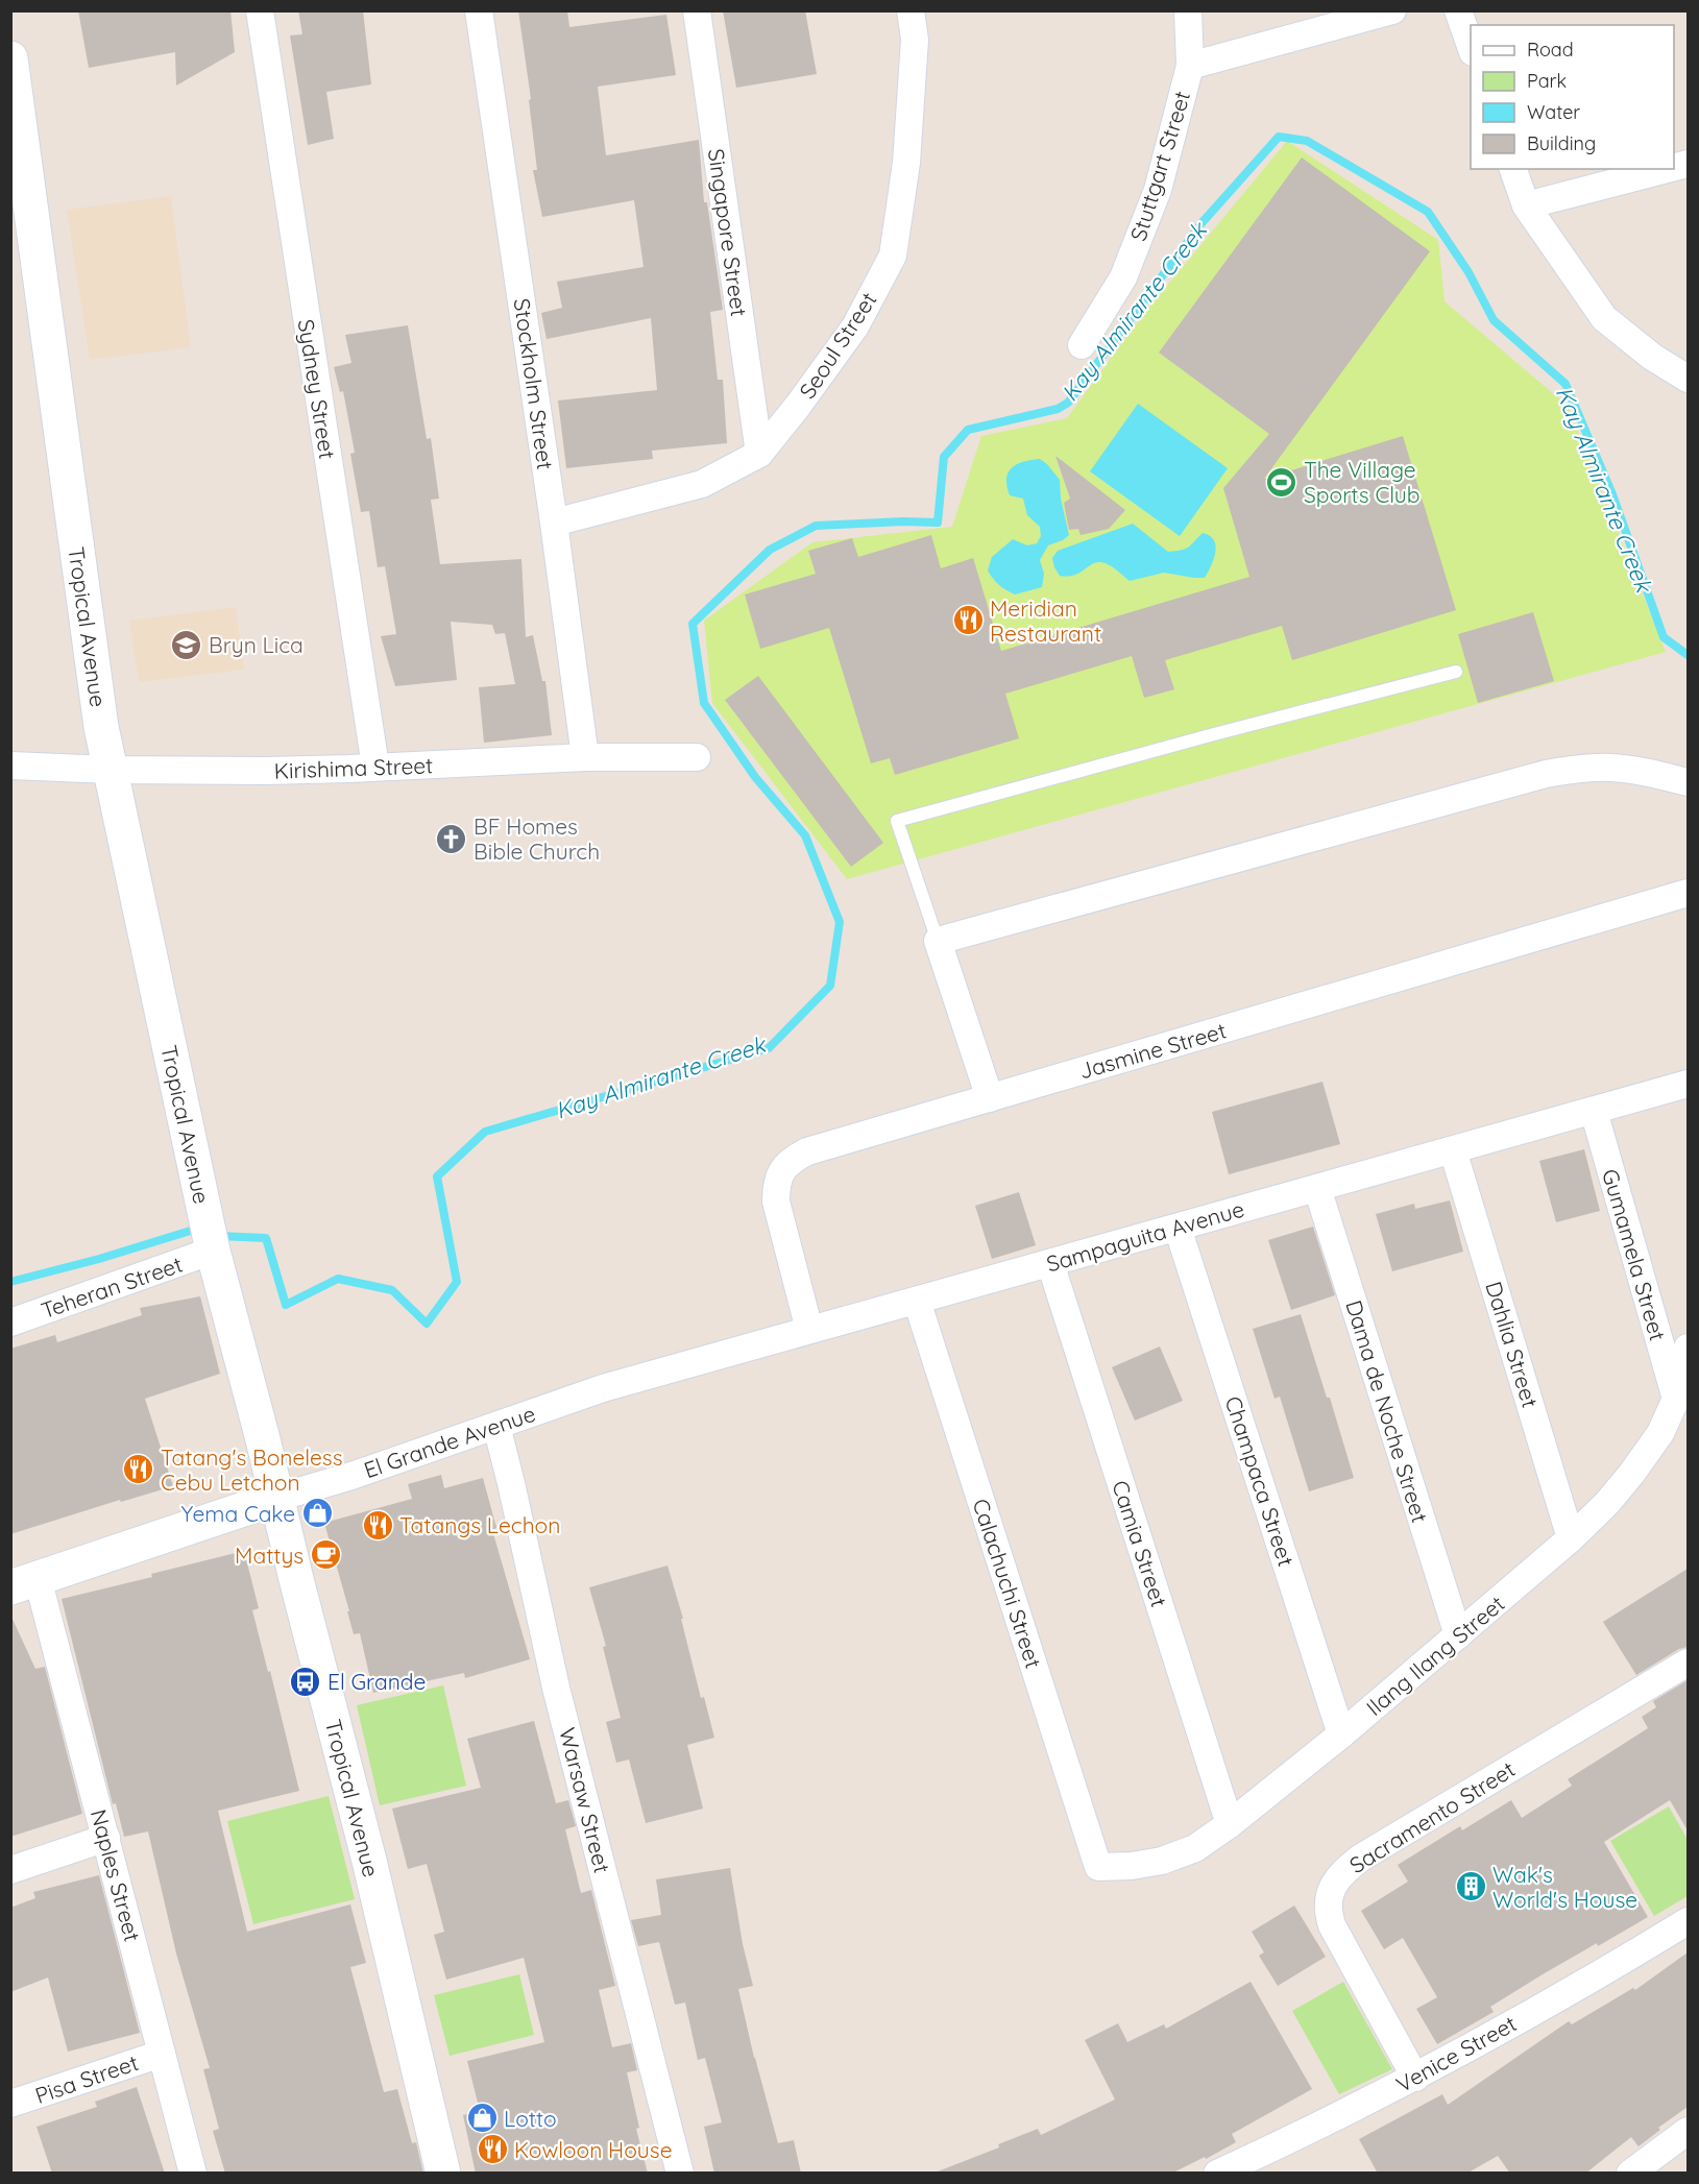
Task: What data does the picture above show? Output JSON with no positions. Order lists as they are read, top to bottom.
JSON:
{
  "streets": {
    "street": [
      "Stuttgart Street",
      "Singapore Street",
      "Seoul Street",
      "Stockholm Street",
      "Sydney Street",
      "Tropical Avenue",
      "Kirishima Street",
      "Jasmine Street",
      "Sampaguita Avenue",
      "Gumamela Street",
      "Teheran Street",
      "Dahlia Street",
      "Dama de Noche Street",
      "El Grande Avenue",
      "Champaca Street",
      "Camia Street",
      "Calachuchi Street",
      "Ilang Ilang Street",
      "Warsaw Street",
      "Sacramento Street",
      "Naples Street",
      "Venice Street",
      "Pisa Street"
    ]
  },
  "crossings": [
    ["Singapore Street", "Seoul Street"],
    ["Seoul Street", "Stockholm Street"],
    ["Stockholm Street", "Kirishima Street"],
    ["Sydney Street", "Kirishima Street"],
    ["Tropical Avenue", "Kirishima Street"],
    ["Tropical Avenue", "Teheran Street"],
    ["Tropical Avenue", "El Grande Avenue"],
    ["Jasmine Street", "Sampaguita Avenue"],
    ["Sampaguita Avenue", "Gumamela Street"],
    ["Sampaguita Avenue", "Dahlia Street"],
    ["Sampaguita Avenue", "Dama de Noche Street"],
    ["Sampaguita Avenue", "El Grande Avenue"],
    ["Sampaguita Avenue", "Champaca Street"],
    ["Sampaguita Avenue", "Camia Street"],
    ["Sampaguita Avenue", "Calachuchi Street"],
    ["Gumamela Street", "Ilang Ilang Street"],
    ["Dahlia Street", "Ilang Ilang Street"],
    ["Dama de Noche Street", "Ilang Ilang Street"],
    ["El Grande Avenue", "Warsaw Street"],
    ["El Grande Avenue", "Naples Street"],
    ["Champaca Street", "Ilang Ilang Street"],
    ["Camia Street", "Ilang Ilang Street"],
    ["Calachuchi Street", "Ilang Ilang Street"],
    ["Sacramento Street", "Venice Street"],
    ["Naples Street", "Pisa Street"]
  ],
  "water": ["Kay Almirante Creek"],
  "places": {
    "sports": ["The Village Sports Club"],
    "restaurant": [
      "Meridian Restaurant",
      "Tatang's Boneless Cebu Letchon",
      "Tatangs Lechon",
      "Kowloon House"
    ],
    "school or university": ["Bryn Lica"],
    "church": ["BF Homes Bible Church"],
    "shop": ["Yema Cake", "Lotto"],
    "cafe": ["Mattys"],
    "bus stop": ["El Grande"],
    "building": ["Wak's World's House"]
  },
  "legend": [
    "Road",
    "Park",
    "Water",
    "Building"
  ]
}
